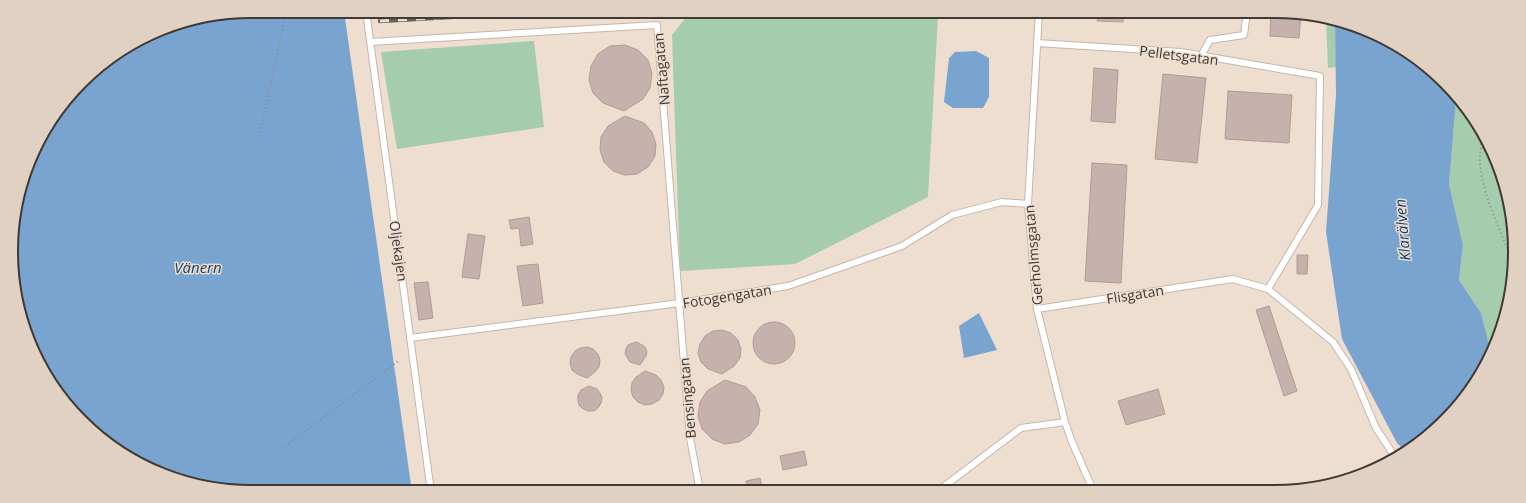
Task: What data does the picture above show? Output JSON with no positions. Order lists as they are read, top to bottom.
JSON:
{
  "streets": {
    "lane": [
      "Pelletsgatan",
      "Naftagatan",
      "Oljekajen",
      "Gerholmsgatan",
      "Flisgatan",
      "Fotogengatan",
      "Bensingatan"
    ]
  },
  "crossings": [
    ["Pelletsgatan", "Gerholmsgatan"],
    ["Pelletsgatan", "Flisgatan"],
    ["Naftagatan", "Oljekajen"],
    ["Naftagatan", "Fotogengatan"],
    ["Naftagatan", "Bensingatan"],
    ["Oljekajen", "Fotogengatan"],
    ["Gerholmsgatan", "Flisgatan"],
    ["Gerholmsgatan", "Fotogengatan"],
    ["Fotogengatan", "Bensingatan"]
  ],
  "water": ["Klarälven", "Vänern"]
}
